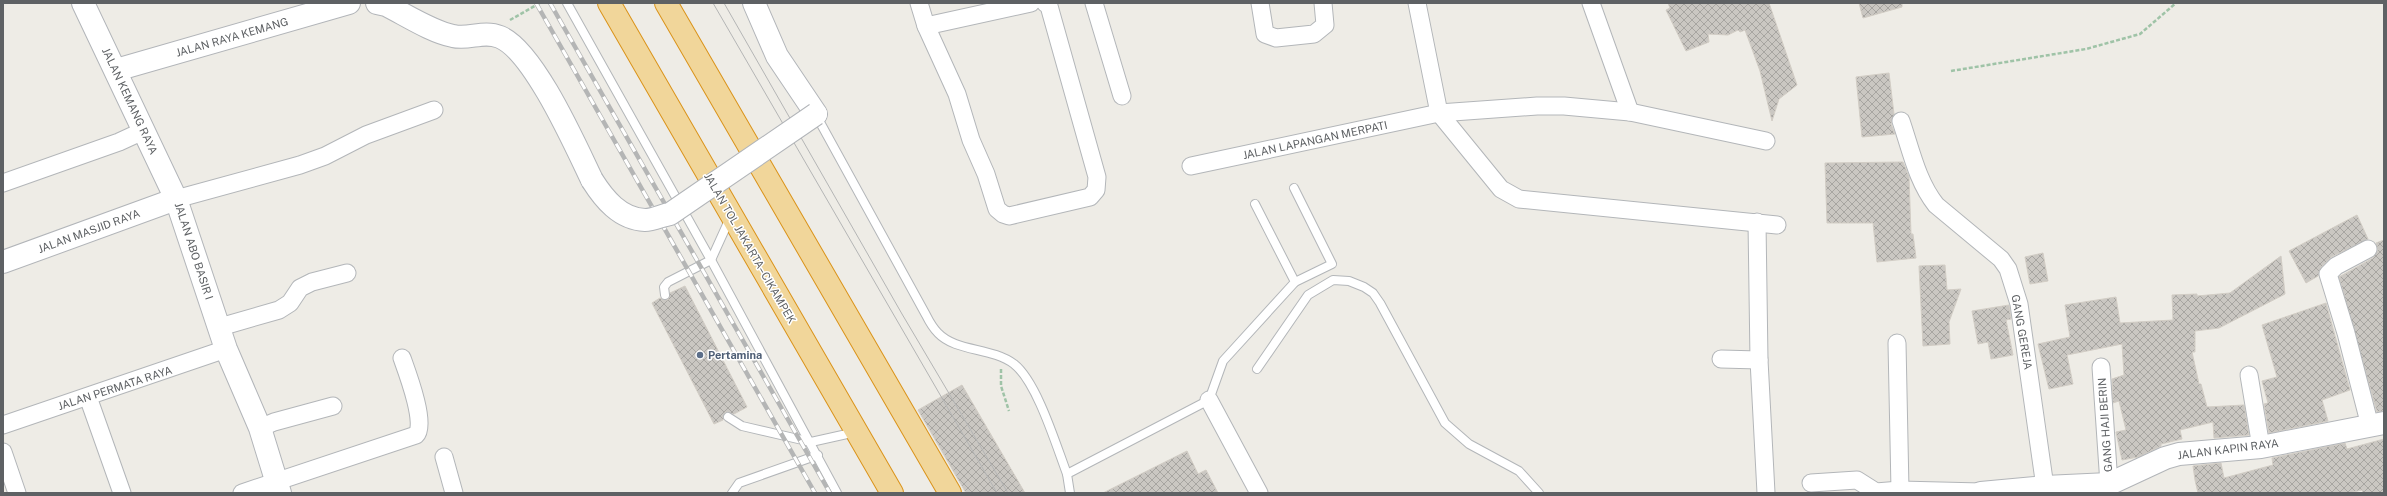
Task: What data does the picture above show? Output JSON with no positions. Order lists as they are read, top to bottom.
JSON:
{
  "streets": {
    "highway": ["JALAN TOL JAKARTA–CIKAMPEK"],
    "street": [
      "JALAN RAYA KEMANG",
      "JALAN KEMANG RAYA",
      "JALAN LAPANGAN MERPATI",
      "JALAN MASJID RAYA",
      "JALAN ABO BASIR I",
      "GANG GEREJA",
      "JALAN PERMATA RAYA",
      "GANG HAJI BERIN",
      "JALAN KAPIN RAYA"
    ]
  },
  "crossings": [
    ["JALAN RAYA KEMANG", "JALAN KEMANG RAYA"],
    ["JALAN KEMANG RAYA", "JALAN MASJID RAYA"],
    ["JALAN KEMANG RAYA", "JALAN ABO BASIR I"],
    ["JALAN MASJID RAYA", "JALAN ABO BASIR I"],
    ["JALAN ABO BASIR I", "JALAN PERMATA RAYA"],
    ["GANG GEREJA", "JALAN KAPIN RAYA"],
    ["GANG HAJI BERIN", "JALAN KAPIN RAYA"]
  ],
  "places": ["Pertamina"]
}
